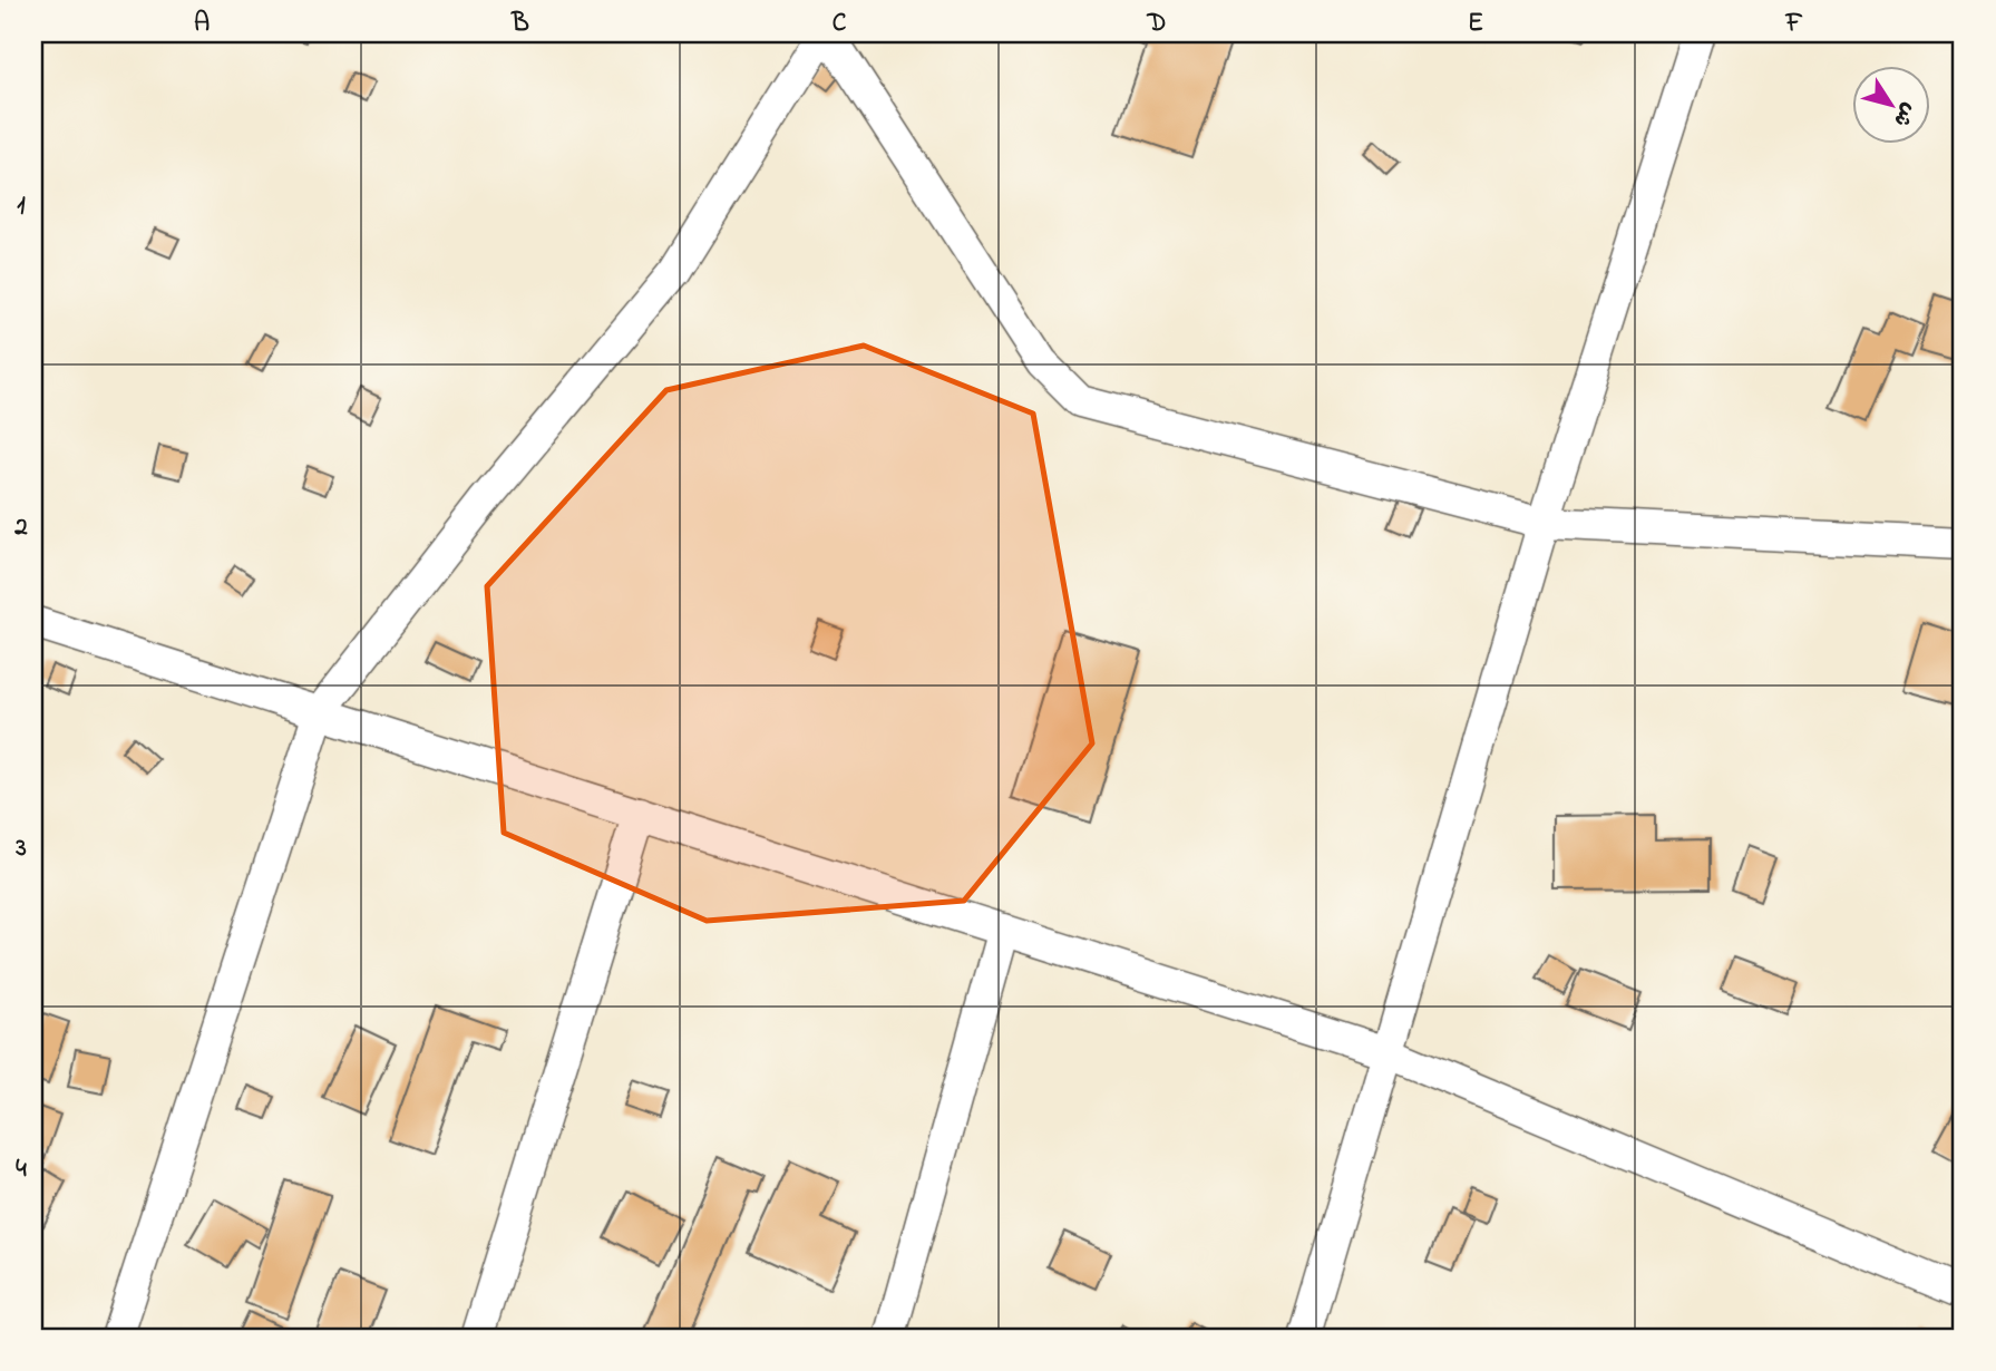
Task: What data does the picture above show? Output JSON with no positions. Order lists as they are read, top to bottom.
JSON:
{
  "north": "bottom right",
  "grid": {
    "columns": [
      "A",
      "B",
      "C",
      "D",
      "E",
      "F"
    ],
    "rows": [
      "1",
      "2",
      "3",
      "4"
    ]
  }
}
